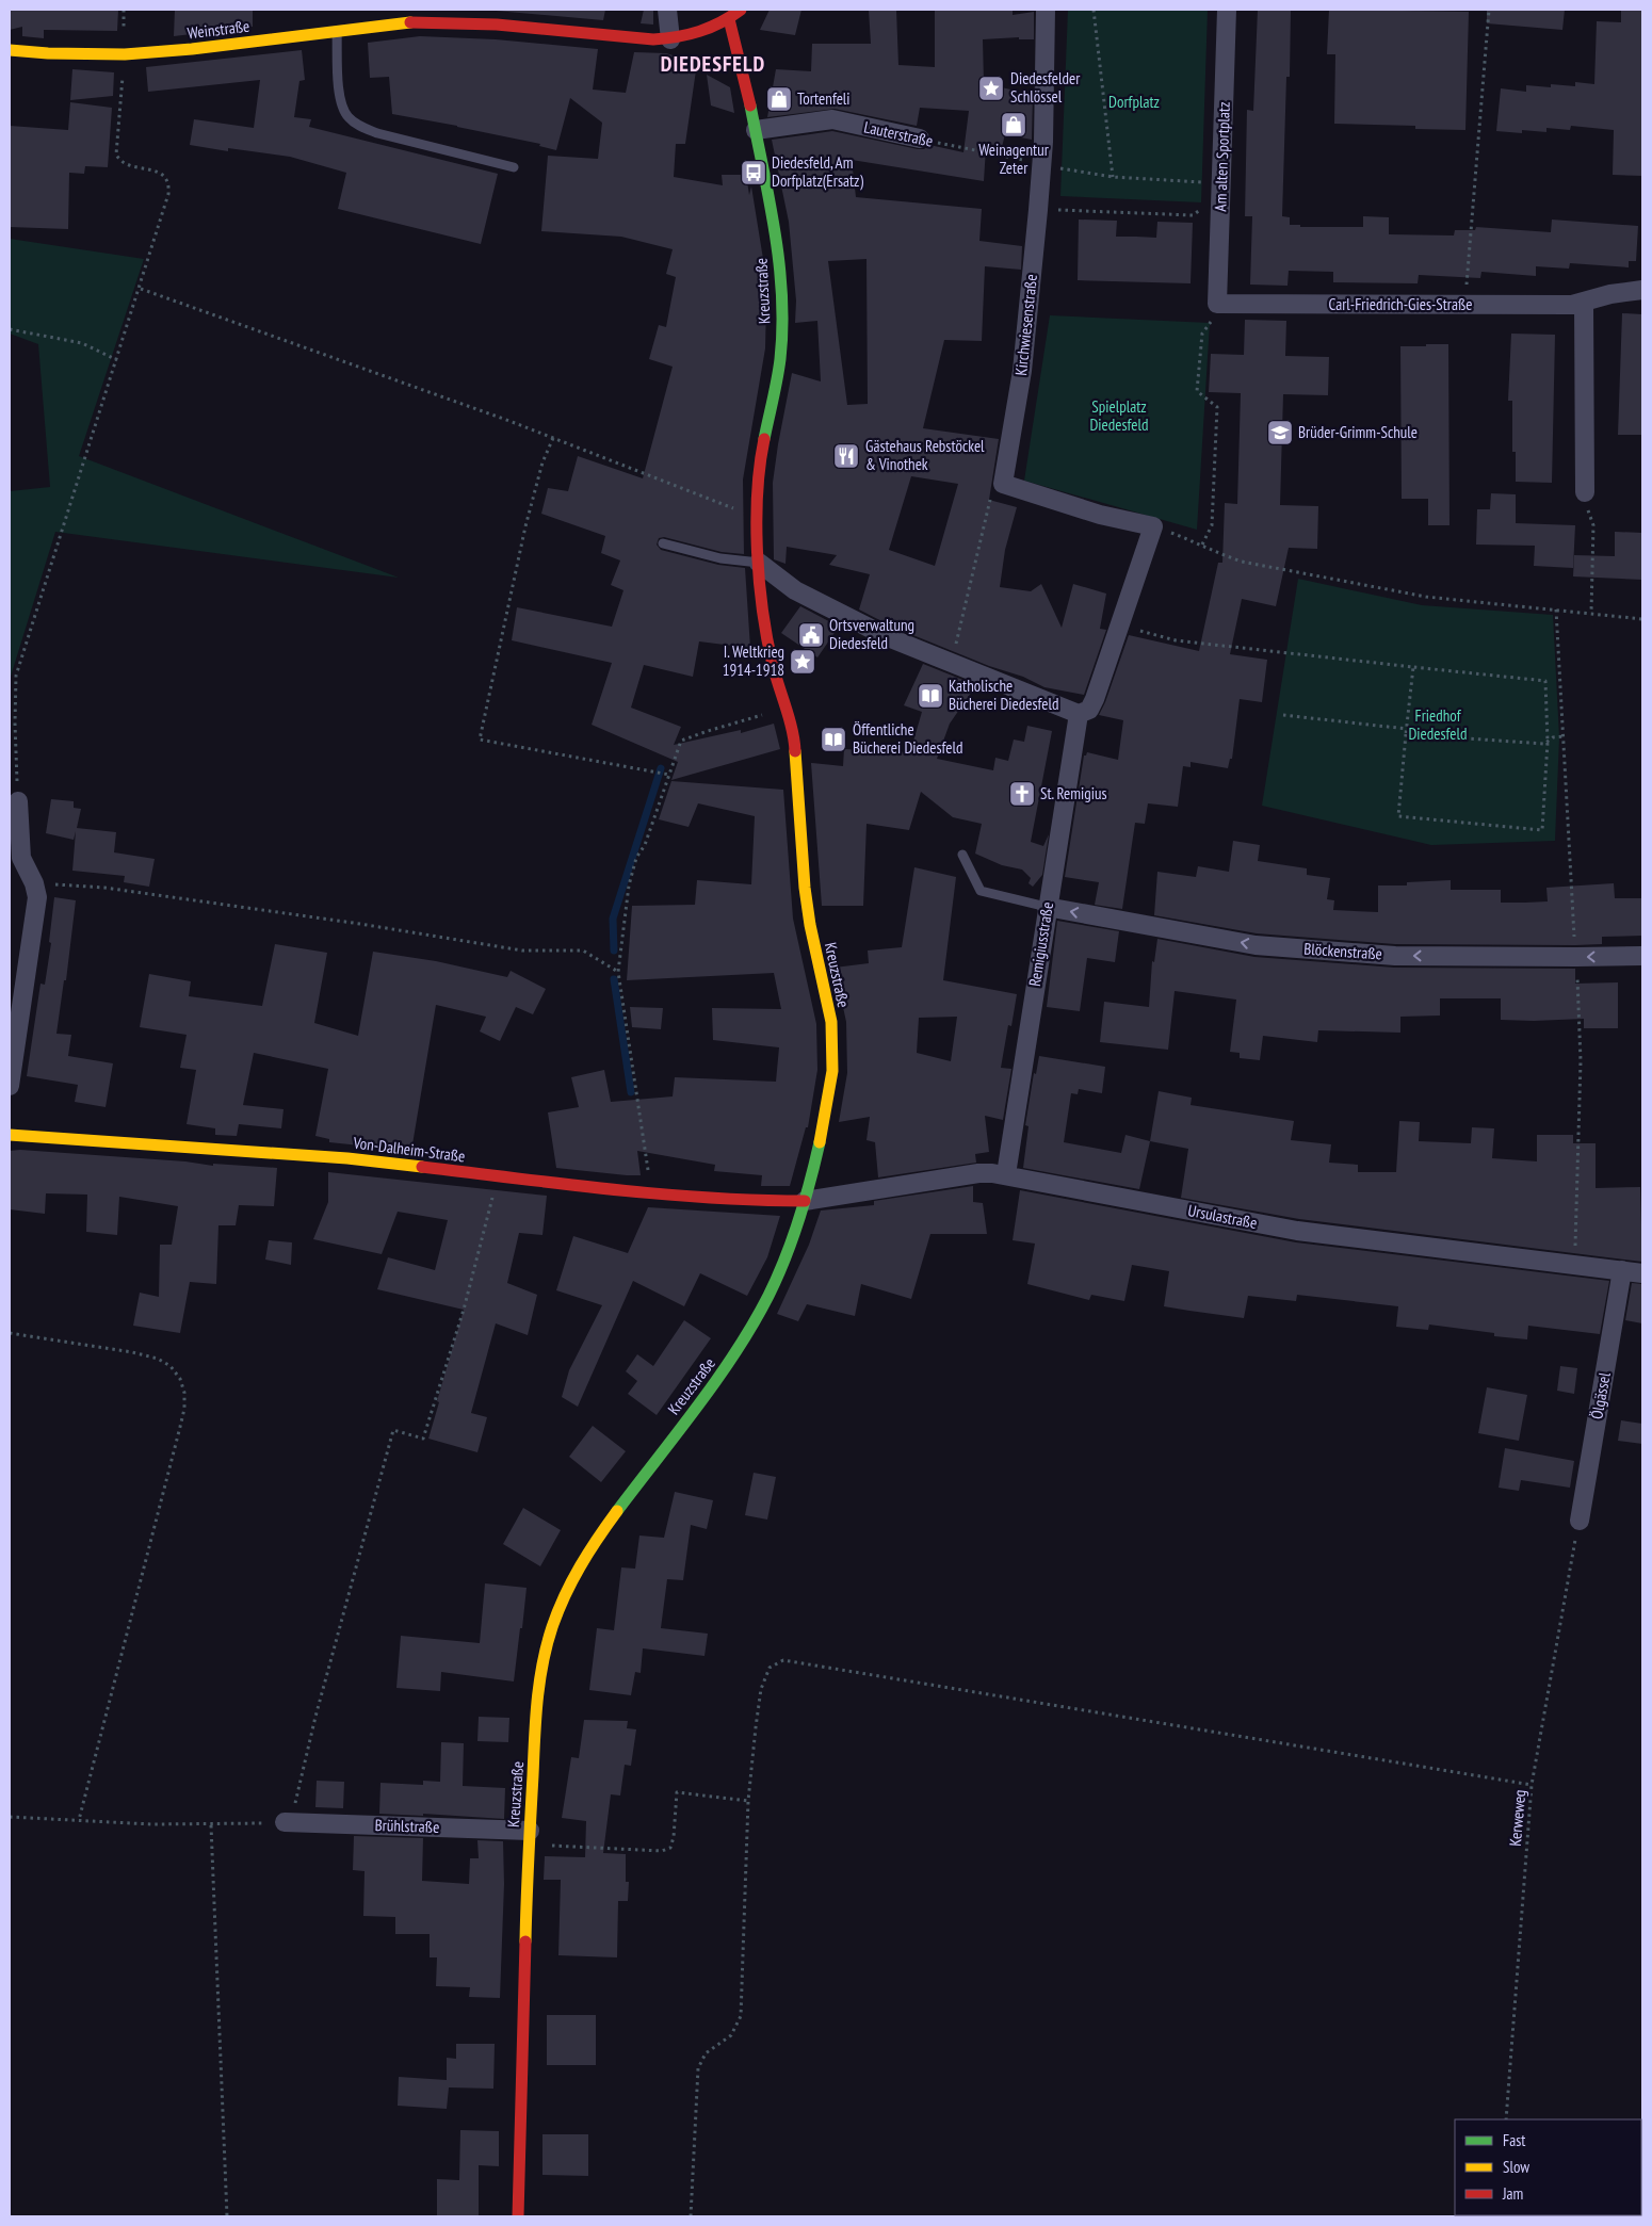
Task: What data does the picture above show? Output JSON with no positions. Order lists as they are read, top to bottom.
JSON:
{
  "streets": {
    "street": [
      "Weinstraße",
      "Lauterstraße",
      "Am alten Sportplatz",
      "Kreuzstraße",
      "Carl-Friedrich-Gies-Straße",
      "Kirchwiesenstraße",
      "Remigiusstraße",
      "Blöckenstraße",
      "Von-Dalheim-Straße",
      "Ursulastraße",
      "Ölgässel",
      "Brühlstraße"
    ],
    "path": ["Kerweweg"]
  },
  "crossings": [
    ["Weinstraße", "Kreuzstraße"],
    ["Lauterstraße", "Am alten Sportplatz"],
    ["Lauterstraße", "Kreuzstraße"],
    ["Lauterstraße", "Kirchwiesenstraße"],
    ["Am alten Sportplatz", "Carl-Friedrich-Gies-Straße"],
    ["Kreuzstraße", "Von-Dalheim-Straße"],
    ["Kreuzstraße", "Ursulastraße"],
    ["Kreuzstraße", "Brühlstraße"],
    ["Remigiusstraße", "Blöckenstraße"],
    ["Remigiusstraße", "Ursulastraße"],
    ["Von-Dalheim-Straße", "Ursulastraße"],
    ["Ursulastraße", "Ölgässel"],
    ["Ölgässel", "Kerweweg"]
  ],
  "one_way": ["Blöckenstraße"],
  "districts": ["DIEDESFELD"],
  "parks": ["Dorfplatz", "Spielplatz Diedesfeld", "Friedhof Diedesfeld"],
  "places": {
    "place": ["Diedesfelder Schlössel", "I. Weltkrieg 1914-1918"],
    "shop": ["Tortenfeli", "Weinagentur Zeter"],
    "bus stop": ["Diedesfeld, Am Dorfplatz(Ersatz)"],
    "school or university": ["Brüder-Grimm-Schule"],
    "restaurant": ["Gästehaus Rebstöckel & Vinothek"],
    "public building": ["Ortsverwaltung Diedesfeld"],
    "library": ["Katholische Bücherei Diedesfeld", "Öffentliche Bücherei Diedesfeld"],
    "church": ["St. Remigius"]
  },
  "legend": ["Fast", "Slow", "Jam"]
}
